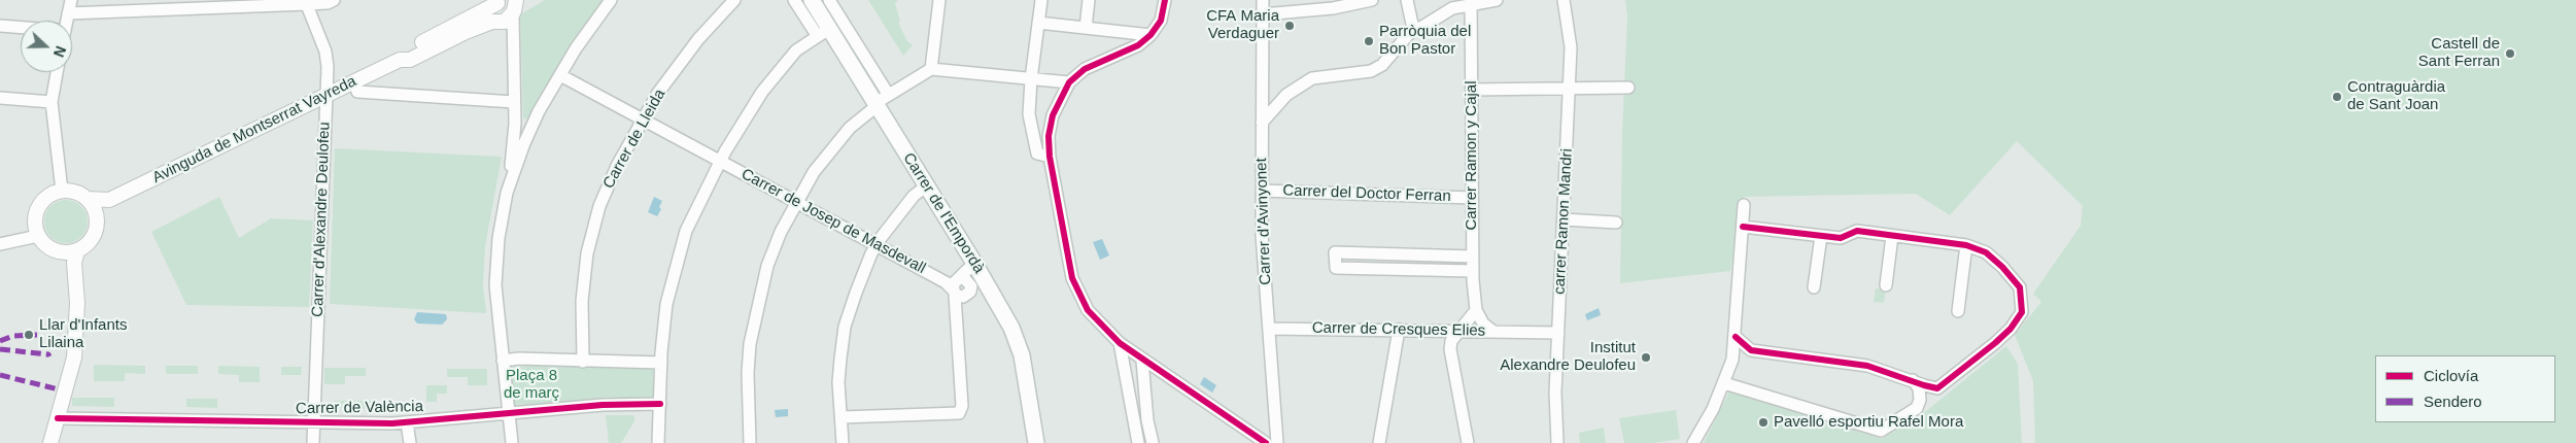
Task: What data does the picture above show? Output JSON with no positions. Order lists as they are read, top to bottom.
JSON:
{
  "streets": {
    "main road": ["Carrer de l'Empordà"],
    "street": [
      "Avinguda de Montserrat Vayreda",
      "Carrer de Lleida",
      "Carrer Ramon y Cajal",
      "Carrer del Doctor Ferran",
      "Carrer d'Alexandre Deulofeu",
      "Carrer de Josep de Masdevall",
      "Carrer d'Avinyonet",
      "carrer Ramon Mandri",
      "Carrer de Cresques Elies",
      "Carrer de València"
    ]
  },
  "crossings": [
    ["Avinguda de Montserrat Vayreda", "Carrer d'Alexandre Deulofeu"],
    ["Carrer de Lleida", "Carrer de Josep de Masdevall"],
    ["Carrer Ramon y Cajal", "Carrer del Doctor Ferran"],
    ["Carrer del Doctor Ferran", "Carrer d'Avinyonet"],
    ["Carrer d'Alexandre Deulofeu", "Carrer de València"],
    ["Carrer d'Avinyonet", "Carrer de Cresques Elies"],
    ["carrer Ramon Mandri", "Carrer de Cresques Elies"]
  ],
  "parks": ["Plaça 8 de març"],
  "places": [
    "CFA Maria Verdaguer",
    "Parròquia del Bon Pastor",
    "Castell de Sant Ferran",
    "Contraguàrdia de Sant Joan",
    "Llar d'Infants Lilaina",
    "Institut Alexandre Deulofeu",
    "Pavelló esportiu Rafel Mora"
  ],
  "legend": ["Ciclovía", "Sendero"],
  "north": "right"
}
